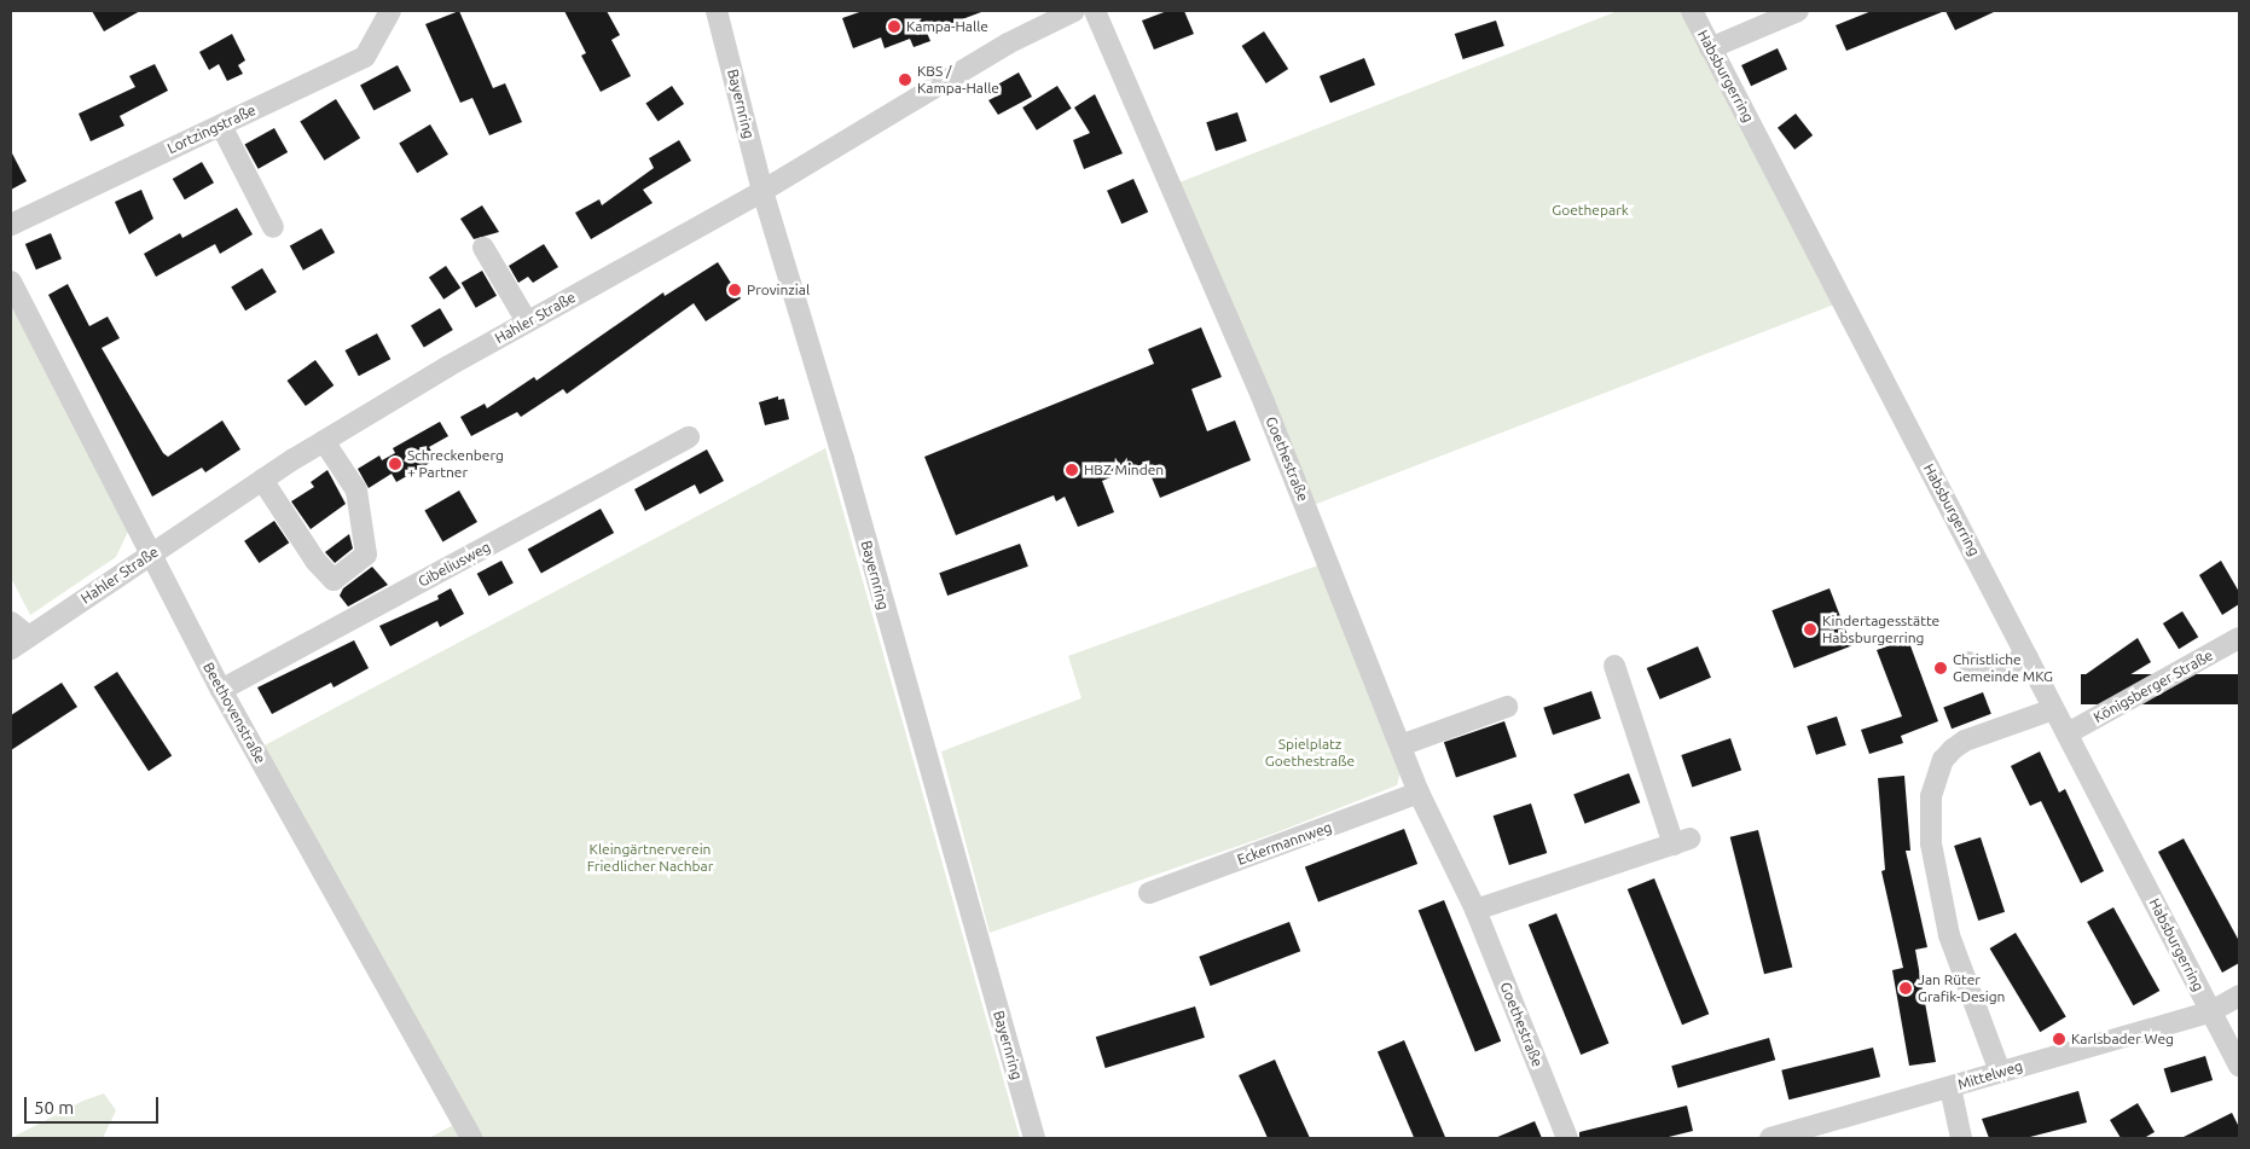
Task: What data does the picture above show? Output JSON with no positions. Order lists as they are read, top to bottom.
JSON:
{
  "streets": {
    "street": [
      "Habsburgerring",
      "Bayernring",
      "Lortzingstraße",
      "Hahler Straße",
      "Goethestraße",
      "Gibeliusweg",
      "Königsberger Straße",
      "Beethovenstraße",
      "Eckermannweg",
      "Mittelweg"
    ]
  },
  "crossings": [
    ["Habsburgerring", "Königsberger Straße"],
    ["Habsburgerring", "Mittelweg"],
    ["Bayernring", "Hahler Straße"],
    ["Hahler Straße", "Beethovenstraße"],
    ["Goethestraße", "Eckermannweg"],
    ["Gibeliusweg", "Beethovenstraße"]
  ],
  "parks": ["Goethepark", "Spielplatz Goethestraße", "Kleingärtnerverein Friedlicher Nachbar"],
  "places": [
    "Kampa-Halle",
    "KBS / Kampa-Halle",
    "Provinzial",
    "Schreckenberg + Partner",
    "HBZ Minden",
    "Kindertagesstätte Habsburgerring",
    "Christliche Gemeinde MKG",
    "Jan Rüter Grafik-Design",
    "Karlsbader Weg"
  ],
  "scale_bar": "50 m"
}
